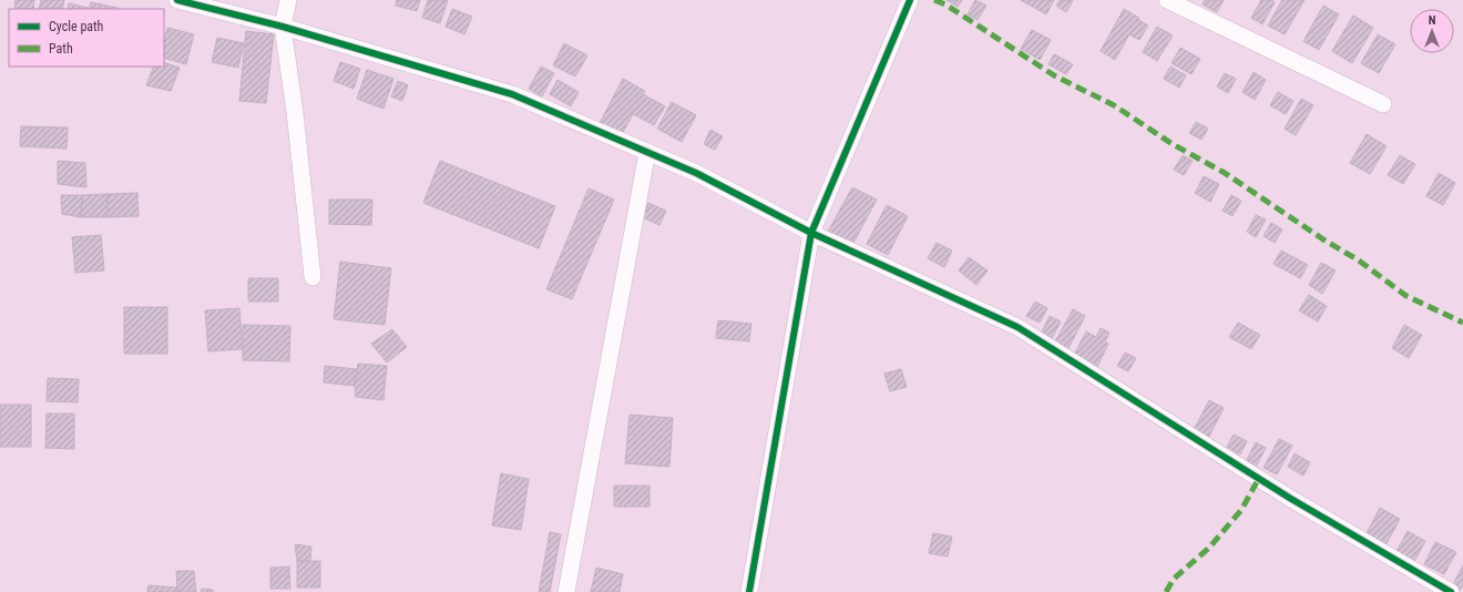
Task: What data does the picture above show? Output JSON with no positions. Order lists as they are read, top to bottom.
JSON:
{
  "legend": ["Cycle path", "Path"],
  "north": "top"
}
